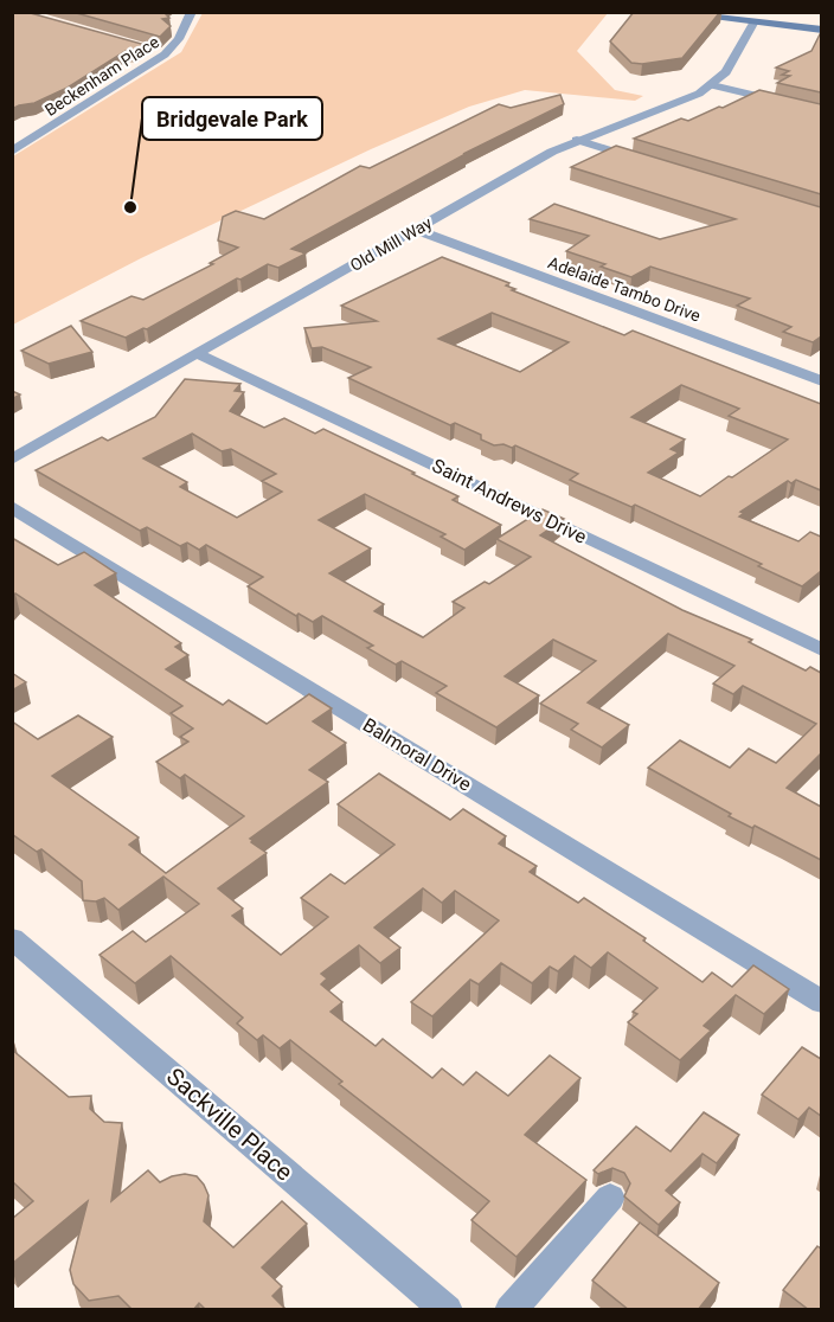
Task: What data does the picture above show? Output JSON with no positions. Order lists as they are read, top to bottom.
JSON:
{
  "streets": {
    "street": [
      "Beckenham Place",
      "Old Mill Way",
      "Adelaide Tambo Drive",
      "Saint Andrews Drive",
      "Balmoral Drive",
      "Sackville Place"
    ]
  },
  "crossings": [
    ["Old Mill Way", "Adelaide Tambo Drive"],
    ["Old Mill Way", "Saint Andrews Drive"]
  ],
  "places": ["Bridgevale Park"]
}
